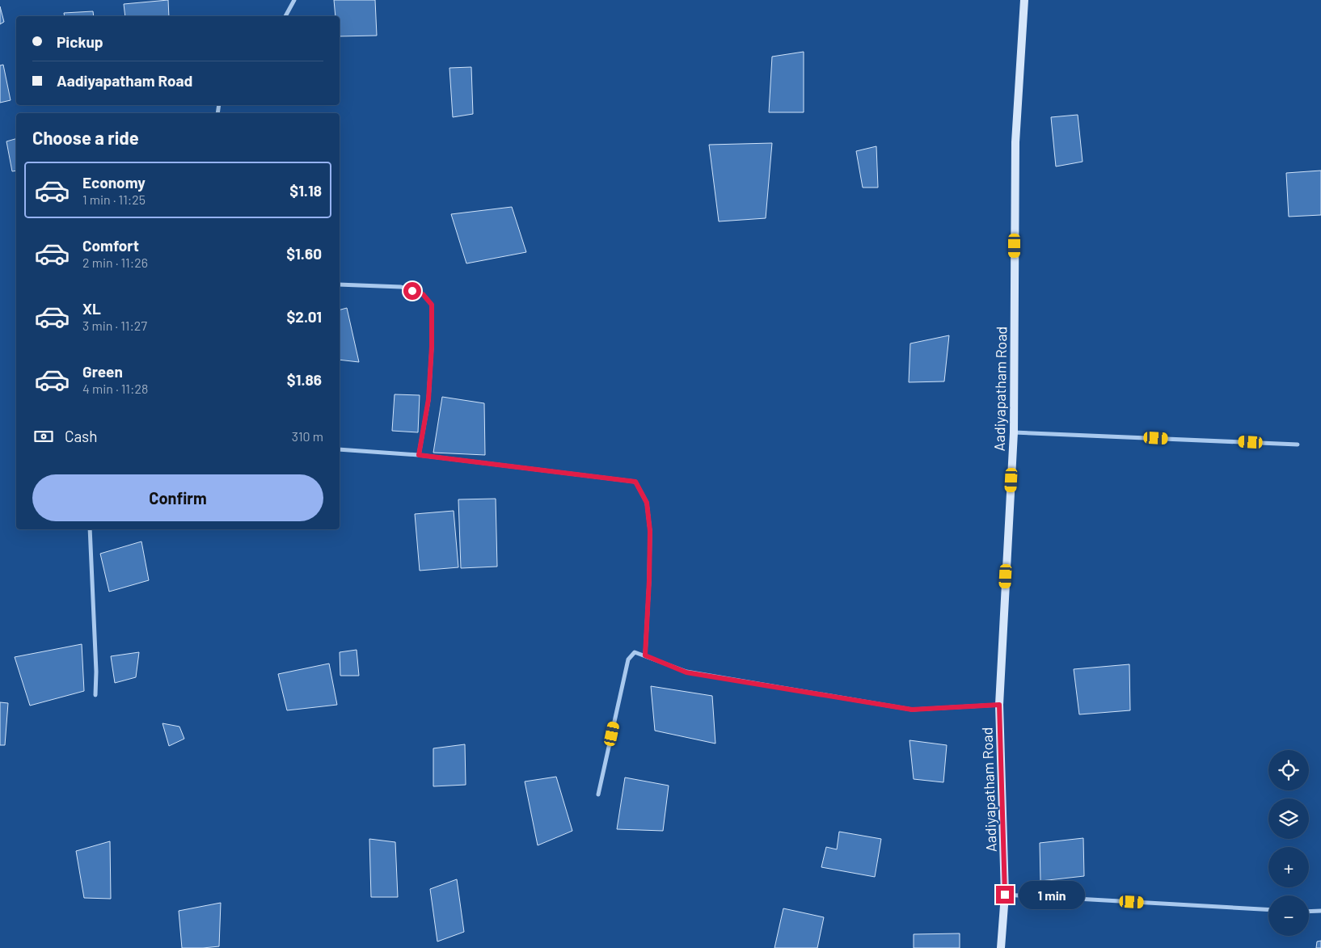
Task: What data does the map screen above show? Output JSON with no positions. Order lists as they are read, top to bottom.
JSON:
{
  "streets": {
    "street": ["Aadiyapatham Road"]
  },
  "page": {
    "banner": ["Pickup", "Aadiyapatham Road"],
    "heading": "Choose a ride",
    "list": [
      {
        "name": "Economy",
        "note": "1 min · 11:25",
        "value": "$1.18"
      },
      {
        "name": "Comfort",
        "note": "2 min · 11:26",
        "value": "$1.60"
      },
      {
        "name": "XL",
        "note": "3 min · 11:27",
        "value": "$2.01"
      },
      {
        "name": "Green",
        "note": "4 min · 11:28",
        "value": "$1.86"
      }
    ],
    "pay": ["Cash", "310 m"],
    "buttons": "Confirm",
    "map_buttons": ["+", "−"],
    "bubble": "1 min"
  }
}
